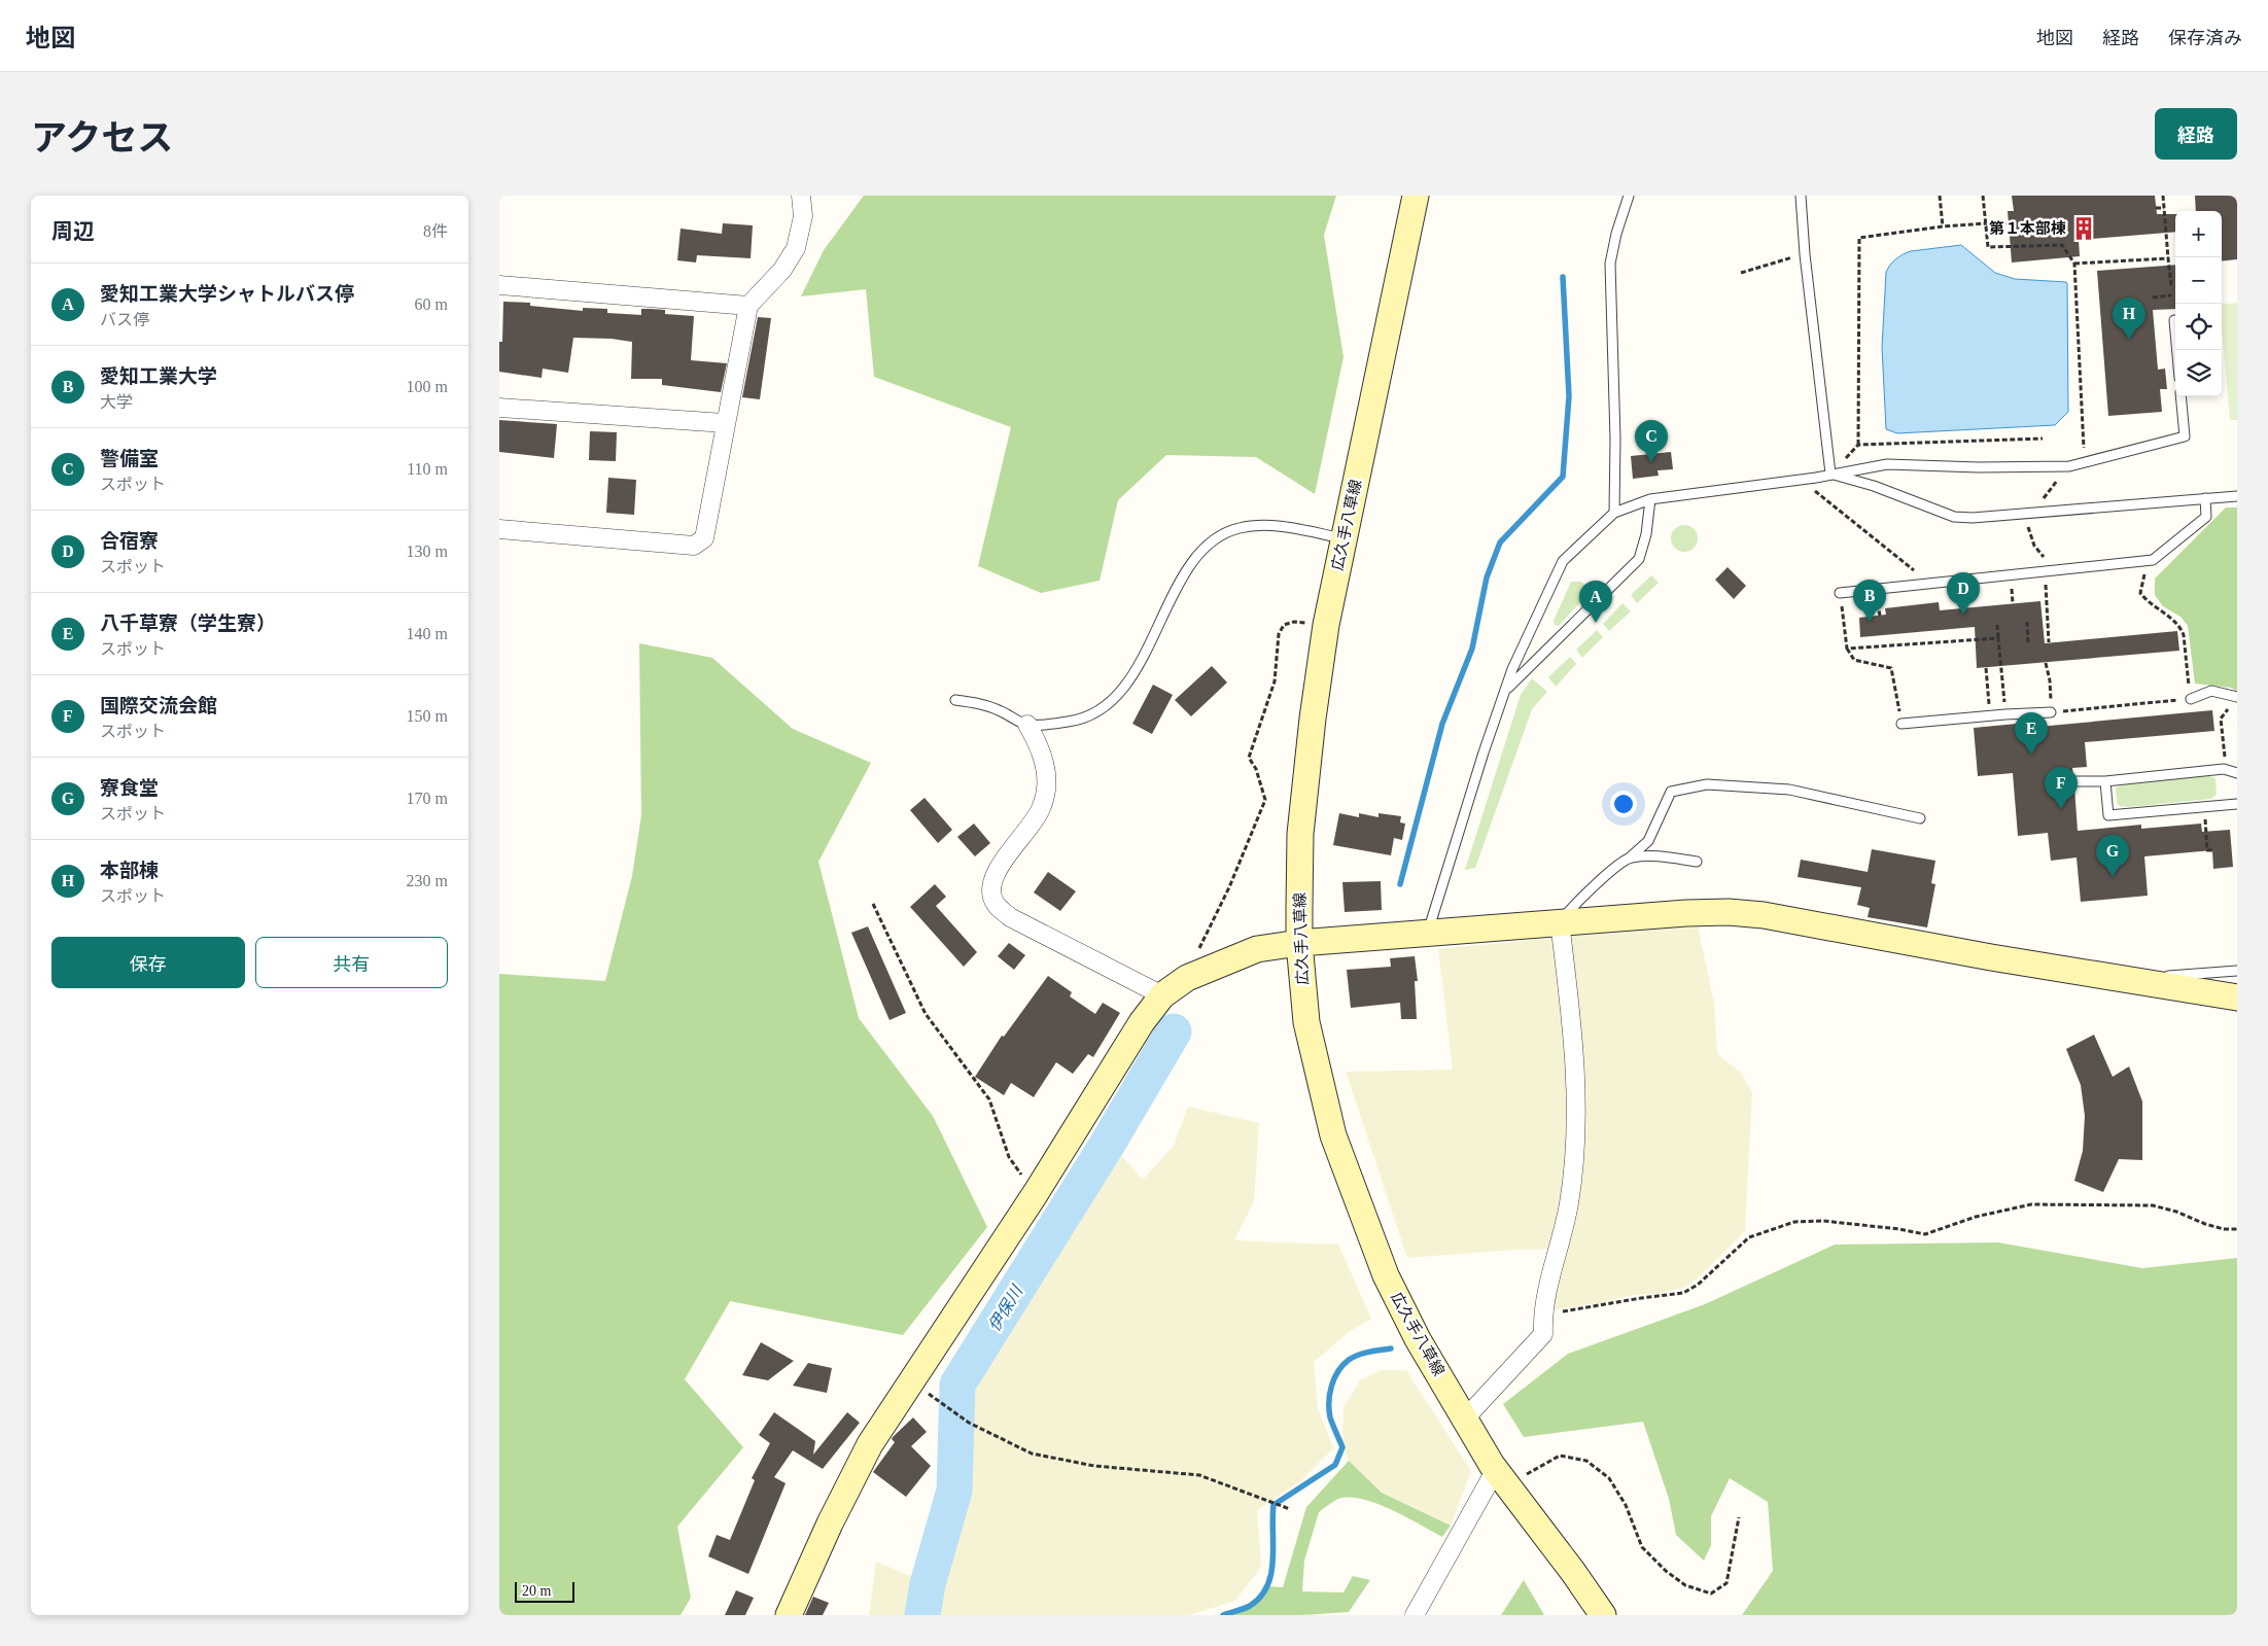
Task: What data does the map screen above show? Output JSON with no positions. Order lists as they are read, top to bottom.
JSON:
{
  "streets": {
    "street": ["広久手八草線"]
  },
  "water": ["伊保川"],
  "places": {
    "building": ["第１本部棟"]
  },
  "scale_bar": "20 m",
  "page": {
    "header": "地図",
    "nav": ["地図", "経路", "保存済み"],
    "title": "アクセス",
    "buttons": [
      "経路",
      ["保存", "共有"]
    ],
    "heading": ["周辺", "8件"],
    "map_buttons": ["+", "−"],
    "list": [
      {
        "mark": "A",
        "name": "愛知工業大学シャトルバス停",
        "note": "バス停",
        "value": "60 m"
      },
      {
        "mark": "B",
        "name": "愛知工業大学",
        "note": "大学",
        "value": "100 m"
      },
      {
        "mark": "C",
        "name": "警備室",
        "note": "スポット",
        "value": "110 m"
      },
      {
        "mark": "D",
        "name": "合宿寮",
        "note": "スポット",
        "value": "130 m"
      },
      {
        "mark": "E",
        "name": "八千草寮（学生寮）",
        "note": "スポット",
        "value": "140 m"
      },
      {
        "mark": "F",
        "name": "国際交流会館",
        "note": "スポット",
        "value": "150 m"
      },
      {
        "mark": "G",
        "name": "寮食堂",
        "note": "スポット",
        "value": "170 m"
      },
      {
        "mark": "H",
        "name": "本部棟",
        "note": "スポット",
        "value": "230 m"
      }
    ],
    "pins": [
      "H",
      "C",
      "D",
      "B",
      "A",
      "E",
      "F",
      "G"
    ],
    "scale": "20 m"
  }
}
